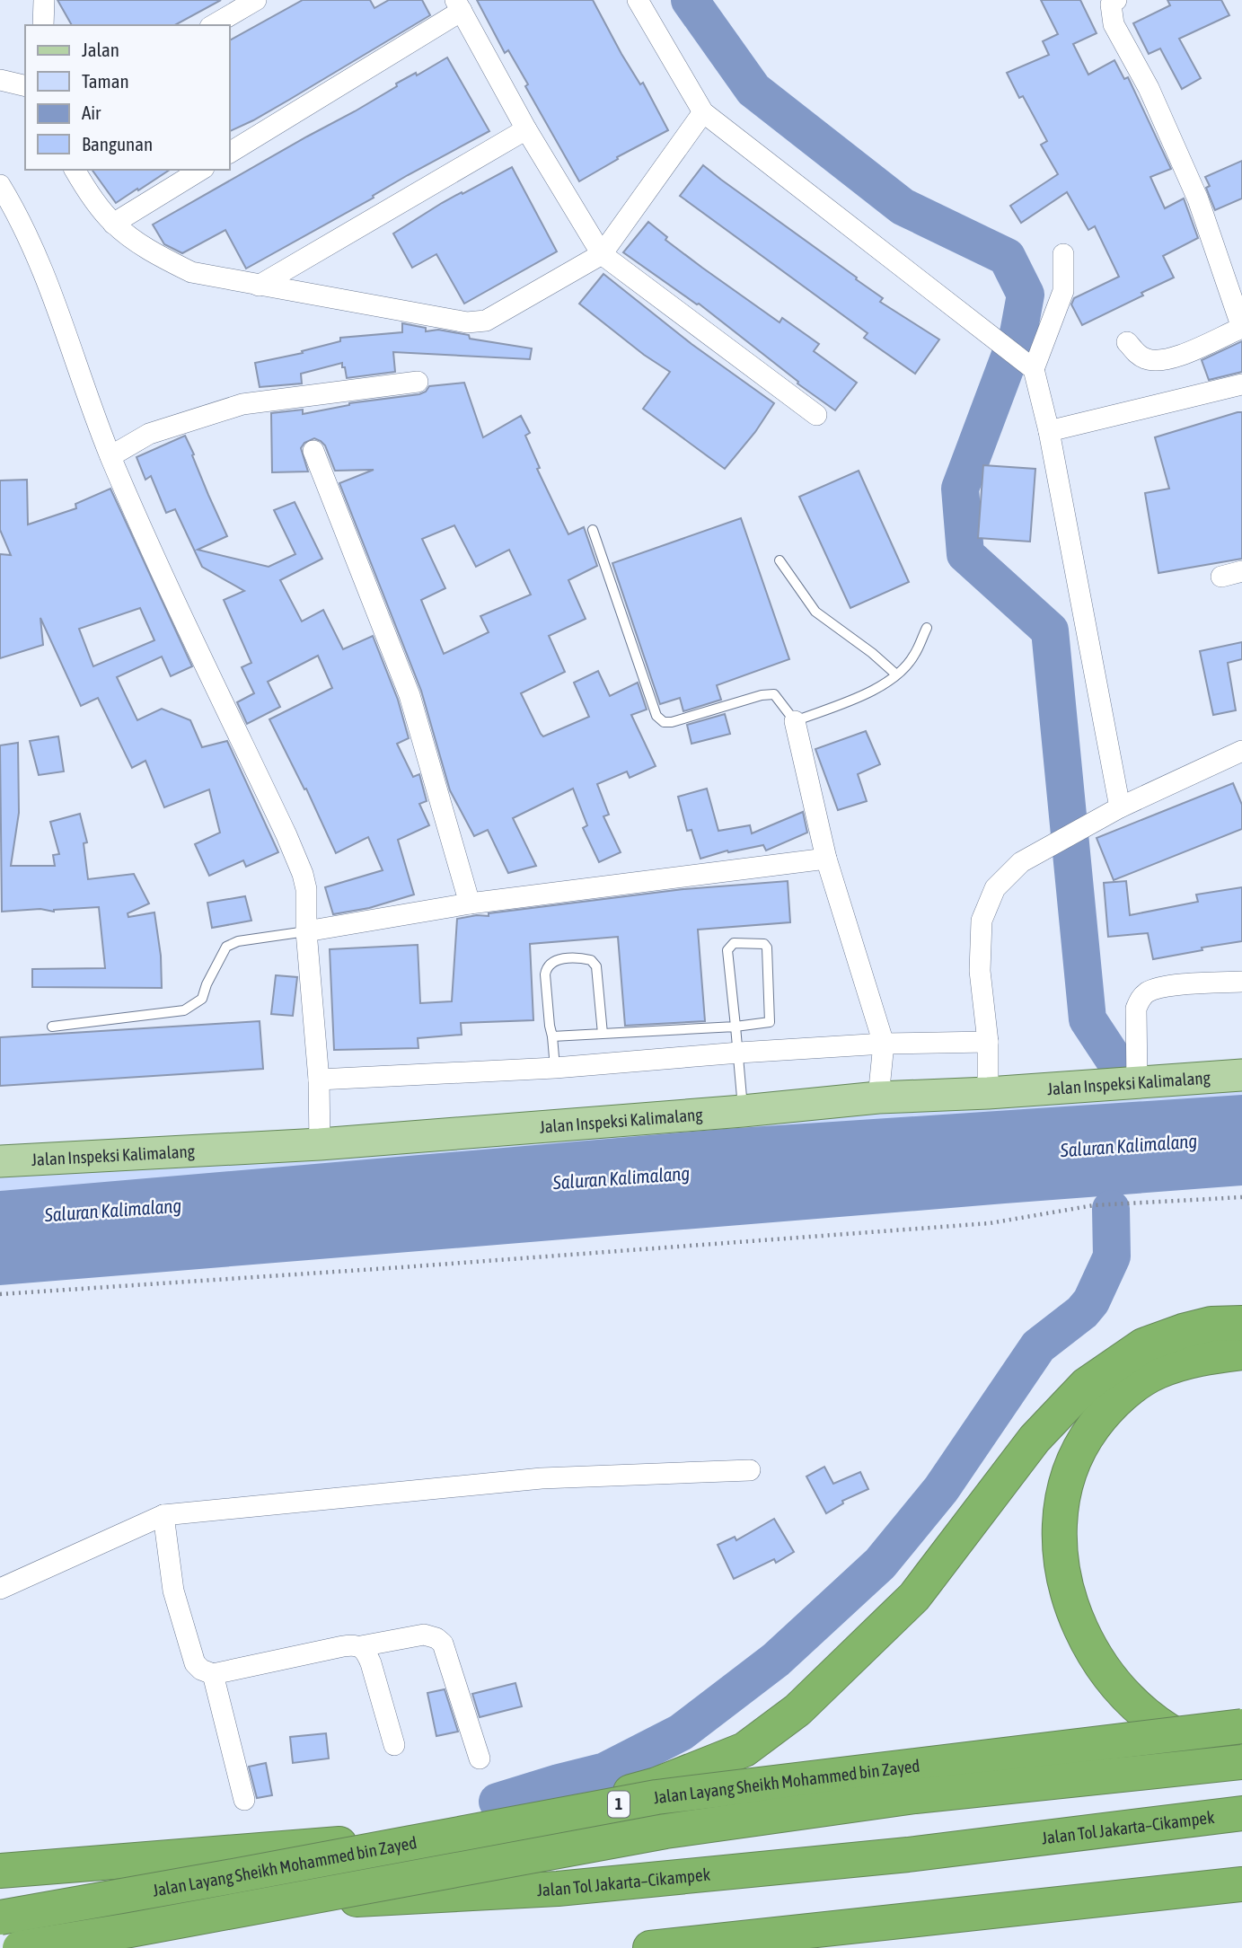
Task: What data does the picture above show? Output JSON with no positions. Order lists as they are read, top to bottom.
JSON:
{
  "streets": {
    "highway": ["Jalan Layang Sheikh Mohammed bin Zayed", "1", "Jalan Tol Jakarta–Cikampek"],
    "main road": ["Jalan Inspeksi Kalimalang"]
  },
  "crossings": [
    ["Jalan Layang Sheikh Mohammed bin Zayed", "Jalan Tol Jakarta–Cikampek"]
  ],
  "water": ["Saluran Kalimalang"],
  "legend": [
    "Jalan",
    "Taman",
    "Air",
    "Bangunan"
  ]
}
